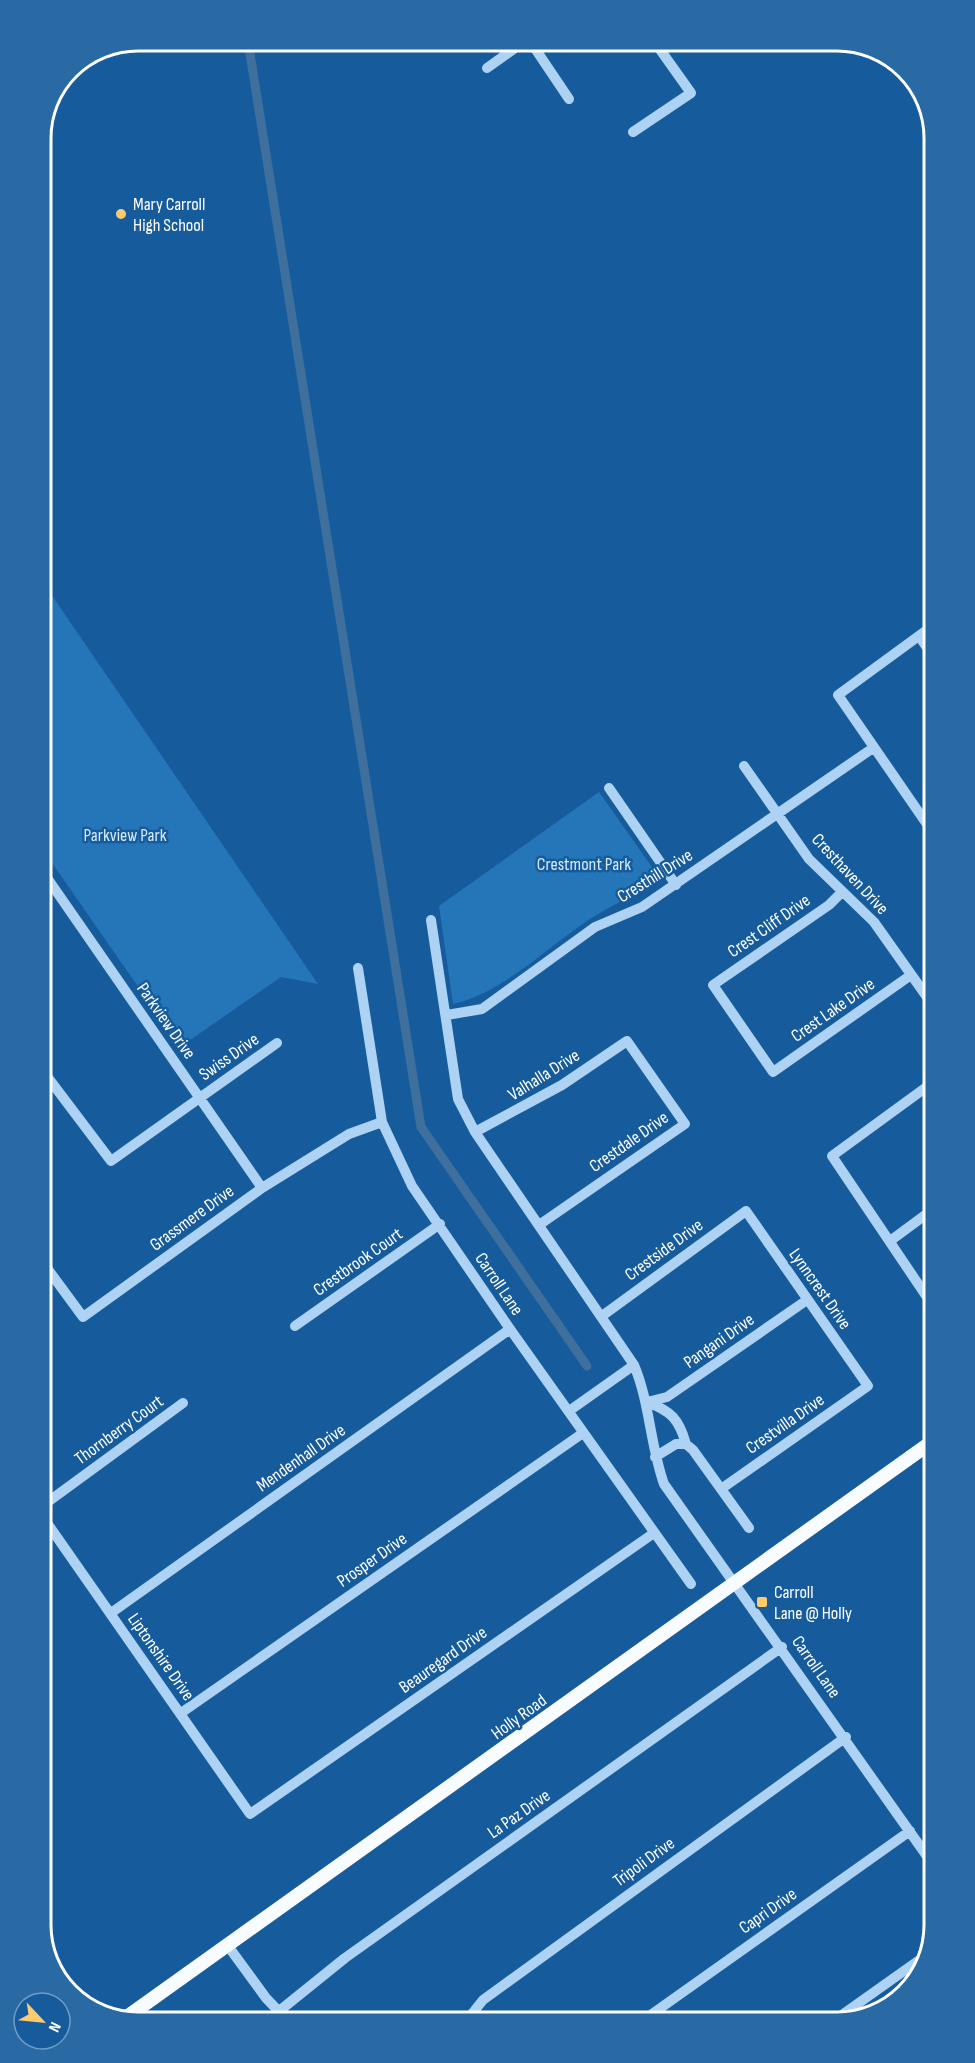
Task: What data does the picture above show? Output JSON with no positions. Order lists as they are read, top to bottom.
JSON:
{
  "streets": {
    "main road": ["Holly Road"],
    "street": [
      "Cresthaven Drive",
      "Cresthill Drive",
      "Crest Cliff Drive",
      "Crest Lake Drive",
      "Parkview Drive",
      "Swiss Drive",
      "Valhalla Drive",
      "Crestdale Drive",
      "Grassmere Drive",
      "Crestside Drive",
      "Crestbrook Court",
      "Carroll Lane",
      "Lynncrest Drive",
      "Pangani Drive",
      "Crestvilla Drive",
      "Thornberry Court",
      "Mendenhall Drive",
      "Prosper Drive",
      "Liptonshire Drive",
      "Beauregard Drive",
      "La Paz Drive",
      "Tripoli Drive",
      "Capri Drive"
    ]
  },
  "crossings": [
    ["Cresthaven Drive", "Cresthill Drive"],
    ["Cresthaven Drive", "Crest Cliff Drive"],
    ["Cresthaven Drive", "Crest Lake Drive"],
    ["Cresthill Drive", "Carroll Lane"],
    ["Crest Cliff Drive", "Crest Lake Drive"],
    ["Parkview Drive", "Swiss Drive"],
    ["Parkview Drive", "Grassmere Drive"],
    ["Valhalla Drive", "Crestdale Drive"],
    ["Valhalla Drive", "Carroll Lane"],
    ["Crestdale Drive", "Carroll Lane"],
    ["Grassmere Drive", "Carroll Lane"],
    ["Crestside Drive", "Carroll Lane"],
    ["Crestside Drive", "Lynncrest Drive"],
    ["Crestbrook Court", "Carroll Lane"],
    ["Carroll Lane", "Pangani Drive"],
    ["Carroll Lane", "Mendenhall Drive"],
    ["Carroll Lane", "Prosper Drive"],
    ["Carroll Lane", "Beauregard Drive"],
    ["Carroll Lane", "Holly Road"],
    ["Carroll Lane", "La Paz Drive"],
    ["Carroll Lane", "Tripoli Drive"],
    ["Carroll Lane", "Capri Drive"],
    ["Lynncrest Drive", "Pangani Drive"],
    ["Lynncrest Drive", "Crestvilla Drive"],
    ["Mendenhall Drive", "Liptonshire Drive"],
    ["Prosper Drive", "Liptonshire Drive"],
    ["Liptonshire Drive", "Beauregard Drive"]
  ],
  "parks": ["Parkview Park", "Crestmont Park"],
  "places": {
    "other": ["Mary Carroll High School"],
    "transit": ["Carroll Lane @ Holly"]
  },
  "north": "bottom right"
}
